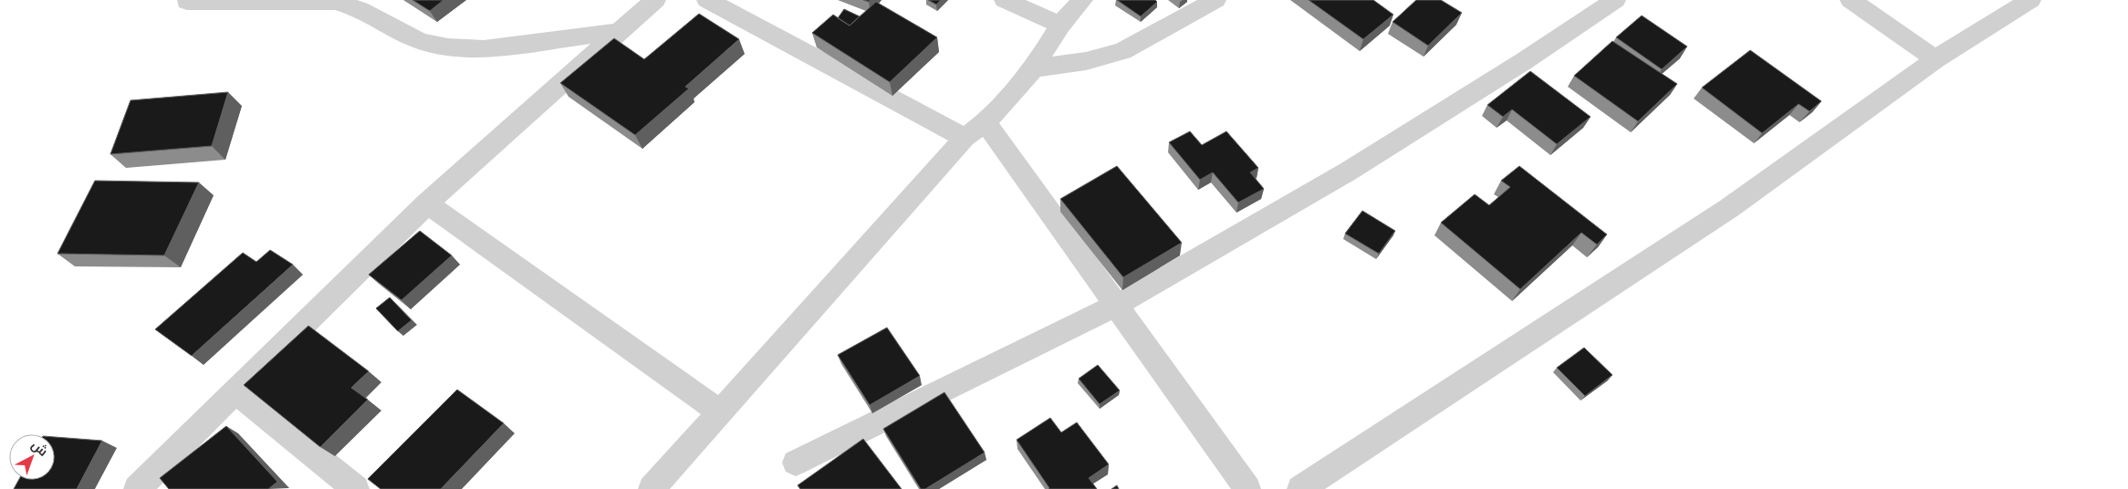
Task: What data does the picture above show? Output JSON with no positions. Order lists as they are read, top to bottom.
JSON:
{
  "north": "top right"
}
